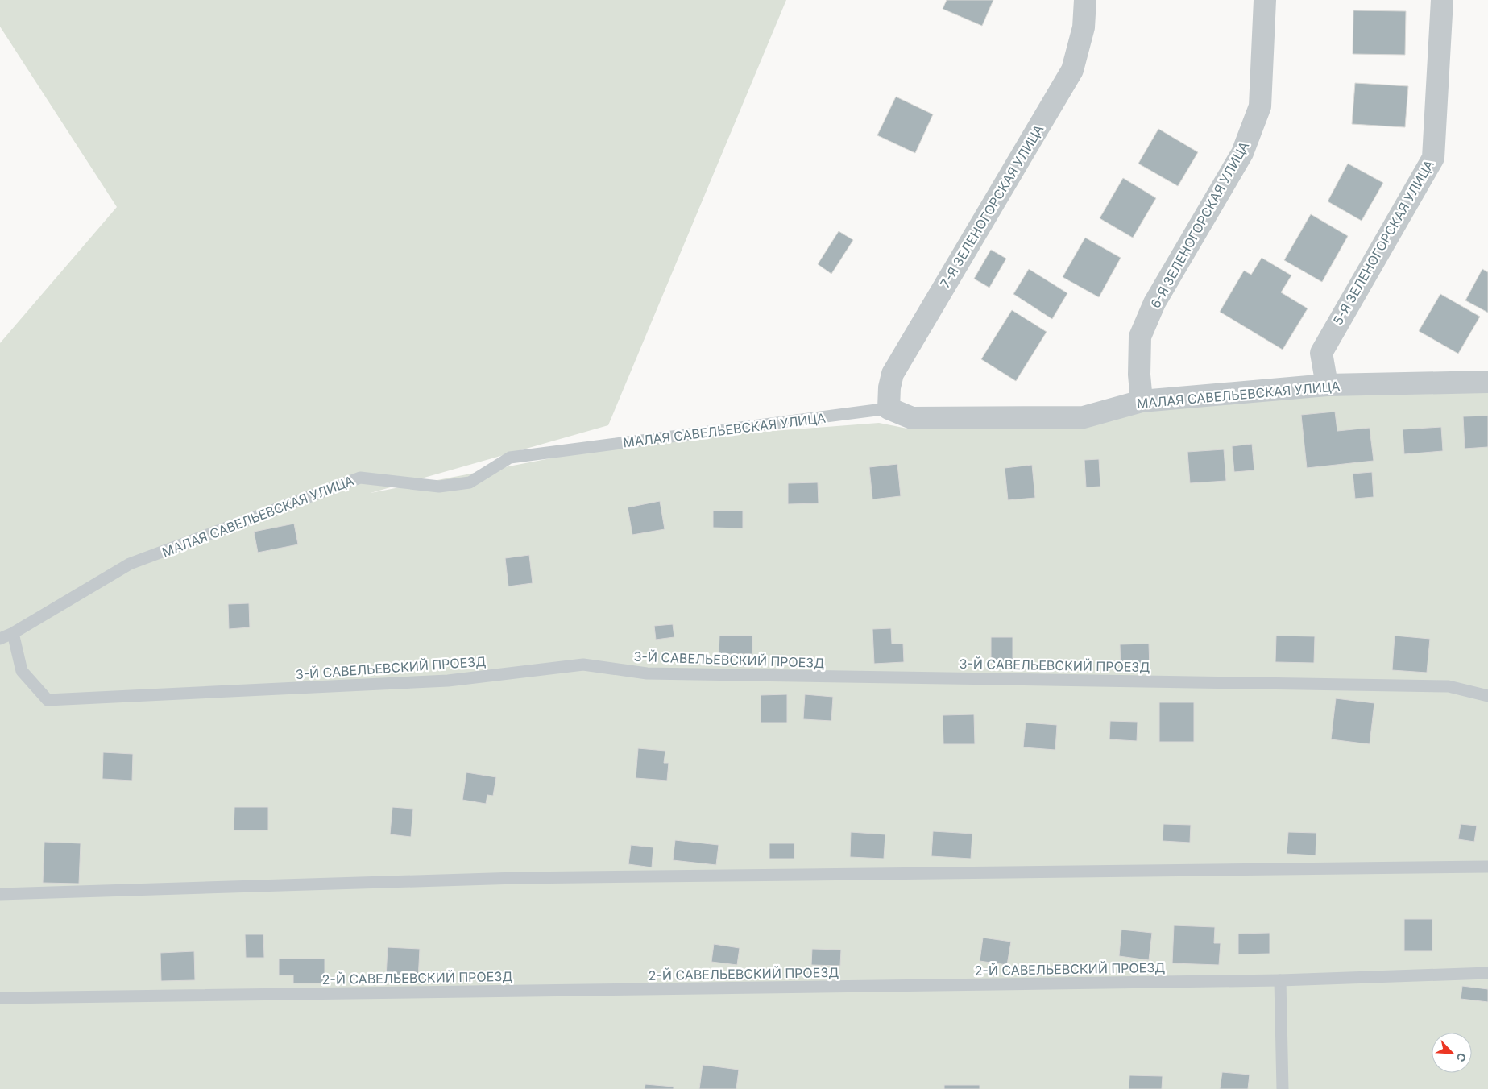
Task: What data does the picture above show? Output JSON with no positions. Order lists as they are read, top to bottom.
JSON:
{
  "streets": {
    "street": [
      "7-Я ЗЕЛЕНОГОРСКАЯ УЛИЦА",
      "6-Я ЗЕЛЕНОГОРСКАЯ УЛИЦА",
      "5-Я ЗЕЛЕНОГОРСКАЯ УЛИЦА",
      "МАЛАЯ САВЕЛЬЕВСКАЯ УЛИЦА"
    ],
    "lane": ["3-Й САВЕЛЬЕВСКИЙ ПРОЕЗД", "2-Й САВЕЛЬЕВСКИЙ ПРОЕЗД"]
  },
  "crossings": [
    ["7-Я ЗЕЛЕНОГОРСКАЯ УЛИЦА", "МАЛАЯ САВЕЛЬЕВСКАЯ УЛИЦА"],
    ["6-Я ЗЕЛЕНОГОРСКАЯ УЛИЦА", "МАЛАЯ САВЕЛЬЕВСКАЯ УЛИЦА"],
    ["5-Я ЗЕЛЕНОГОРСКАЯ УЛИЦА", "МАЛАЯ САВЕЛЬЕВСКАЯ УЛИЦА"],
    ["МАЛАЯ САВЕЛЬЕВСКАЯ УЛИЦА", "3-Й САВЕЛЬЕВСКИЙ ПРОЕЗД"]
  ],
  "north": "bottom right"
}
